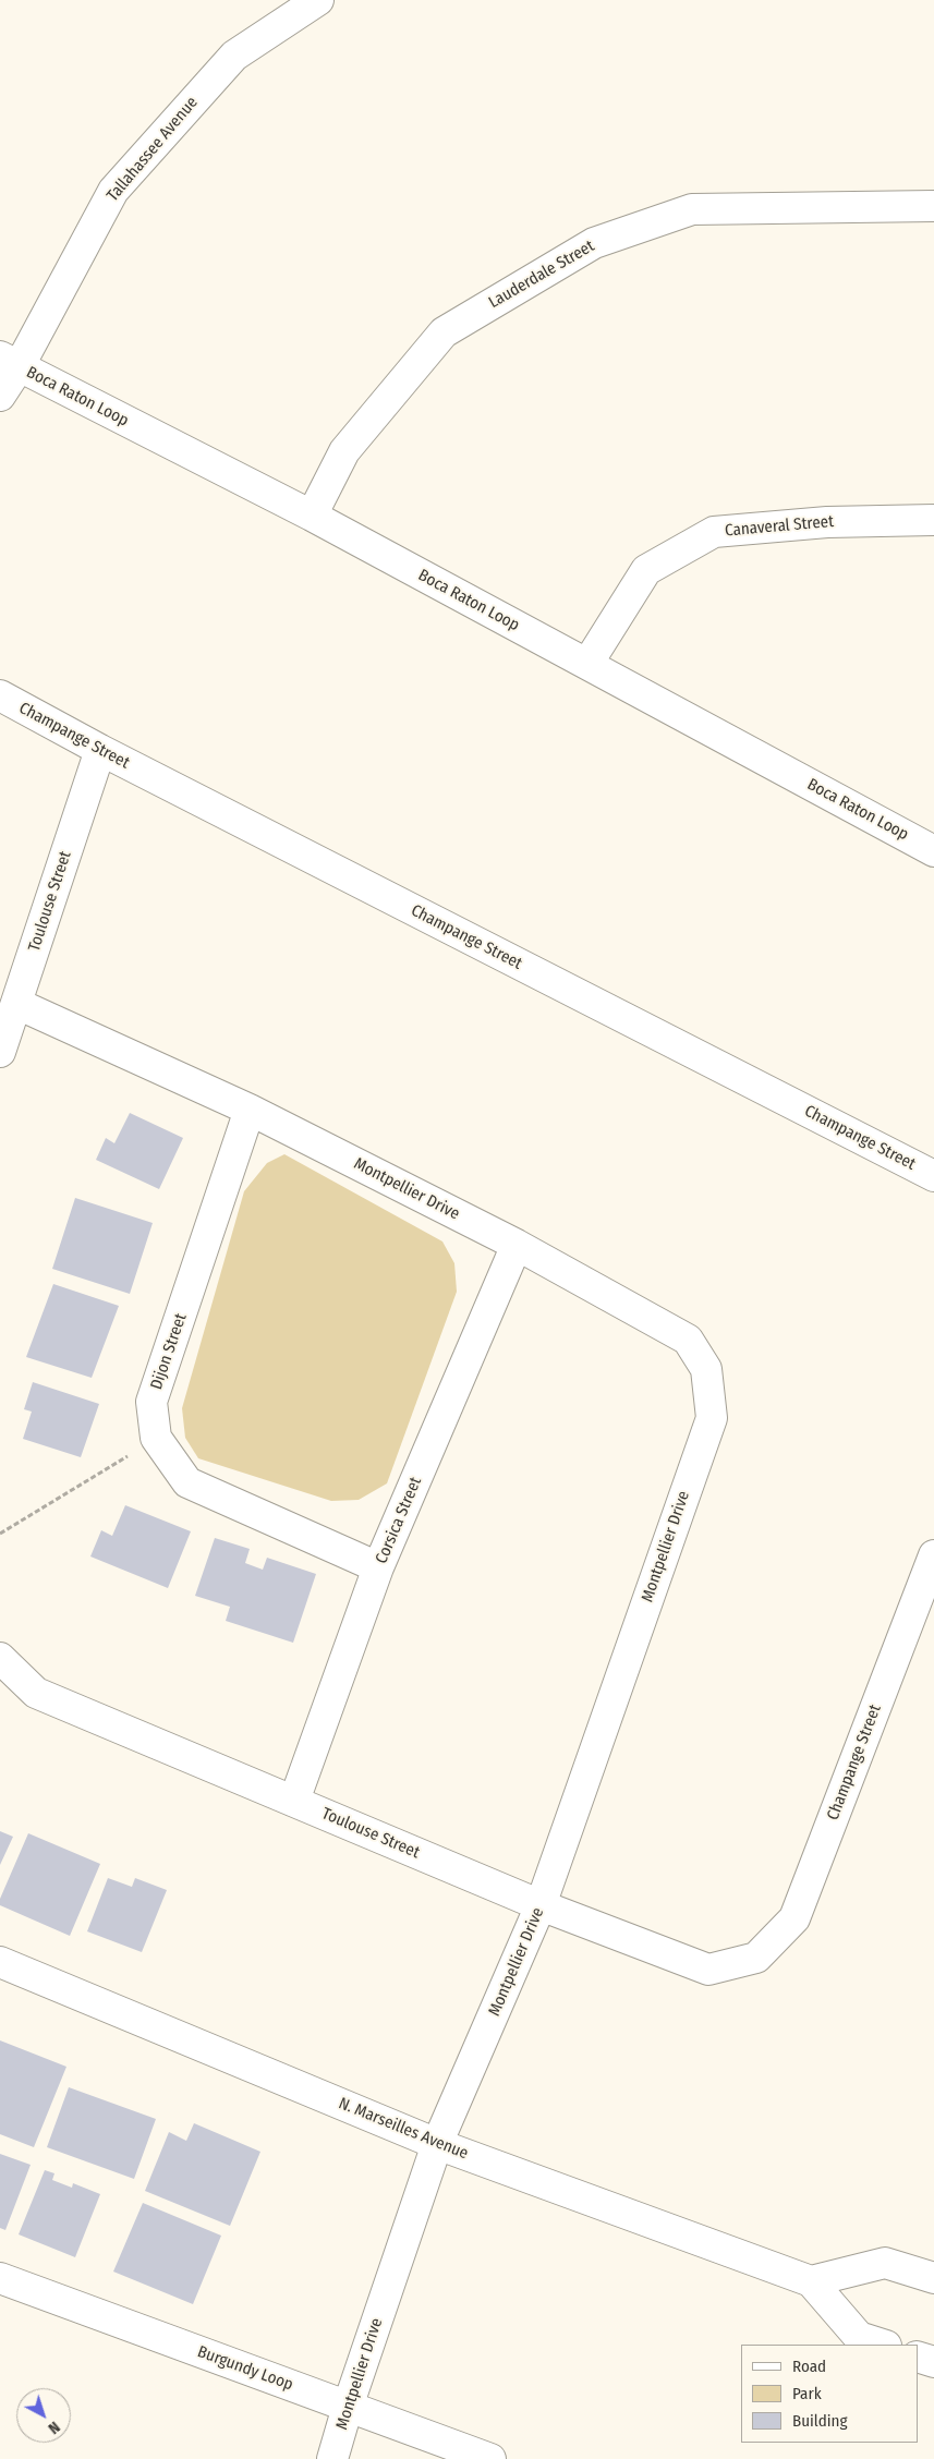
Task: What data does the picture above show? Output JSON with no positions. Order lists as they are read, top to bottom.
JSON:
{
  "streets": {
    "street": [
      "Tallahassee Avenue",
      "Lauderdale Street",
      "Boca Raton Loop",
      "Canaveral Street",
      "Champange Street",
      "Toulouse Street",
      "Montpellier Drive",
      "Dijon Street",
      "Corsica Street",
      "N. Marseilles Avenue",
      "Burgundy Loop"
    ]
  },
  "crossings": [
    ["Tallahassee Avenue", "Boca Raton Loop"],
    ["Lauderdale Street", "Boca Raton Loop"],
    ["Boca Raton Loop", "Canaveral Street"],
    ["Champange Street", "Toulouse Street"],
    ["Toulouse Street", "Montpellier Drive"],
    ["Toulouse Street", "Corsica Street"],
    ["Montpellier Drive", "Dijon Street"],
    ["Montpellier Drive", "Corsica Street"],
    ["Montpellier Drive", "N. Marseilles Avenue"],
    ["Montpellier Drive", "Burgundy Loop"],
    ["Dijon Street", "Corsica Street"]
  ],
  "legend": ["Road", "Park", "Building"],
  "north": "bottom right"
}
